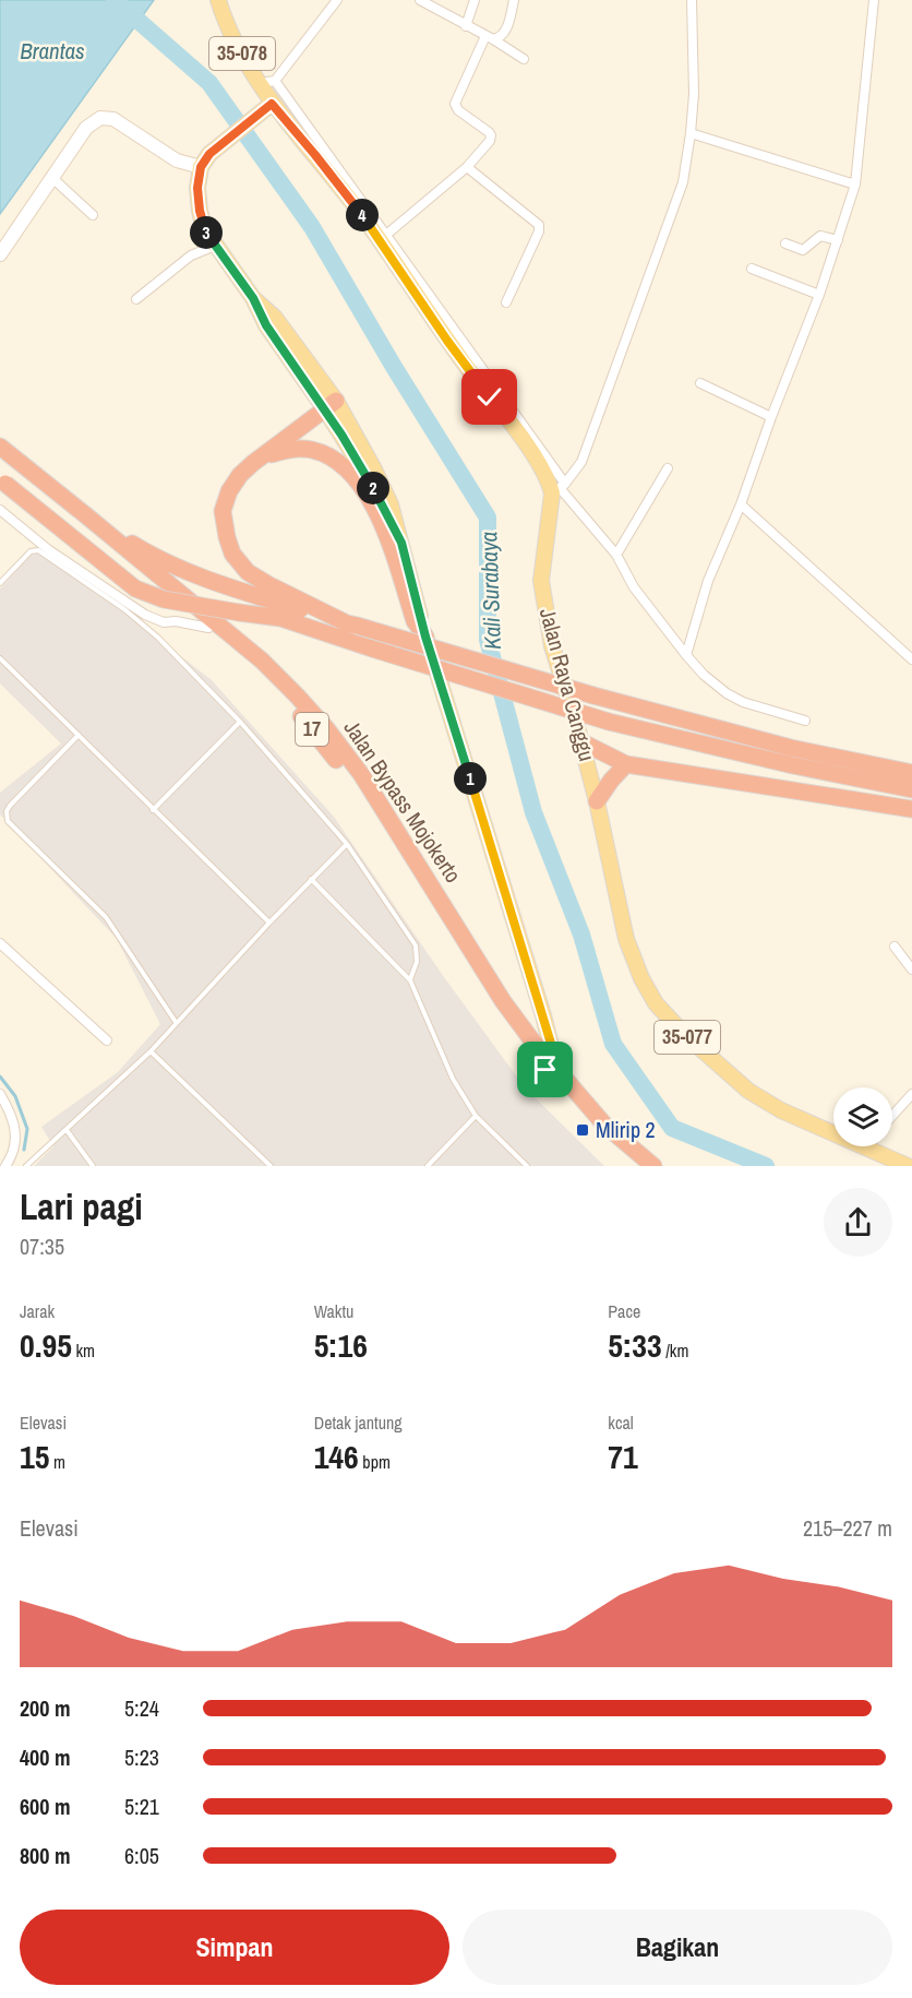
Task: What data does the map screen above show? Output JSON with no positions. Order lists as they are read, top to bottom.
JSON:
{
  "streets": {
    "highway": ["17", "Jalan Bypass Mojokerto"],
    "main road": ["35-078", "Jalan Raya Canggu", "35-077"]
  },
  "crossings": [
    ["17", "Jalan Bypass Mojokerto"]
  ],
  "water": ["Brantas", "Kali Surabaya"],
  "places": {
    "transit": ["Mlirip 2"]
  },
  "page": {
    "pins": [
      "4",
      "3",
      "2",
      "1"
    ],
    "heading": ["Lari pagi", "07:35"],
    "stats": [
      ["Jarak", "0.95 km"],
      ["Waktu", "5:16"],
      ["Pace", "5:33 /km"],
      ["Elevasi", "15 m"],
      ["Detak jantung", "146 bpm"],
      ["kcal", "71"]
    ],
    "chart": ["Elevasi", "215–227 m"],
    "list": [
      {
        "name": "200 m",
        "note": "5:24"
      },
      {
        "name": "400 m",
        "note": "5:23"
      },
      {
        "name": "600 m",
        "note": "5:21"
      },
      {
        "name": "800 m",
        "note": "6:05"
      }
    ],
    "buttons": ["Simpan", "Bagikan"]
  }
}
